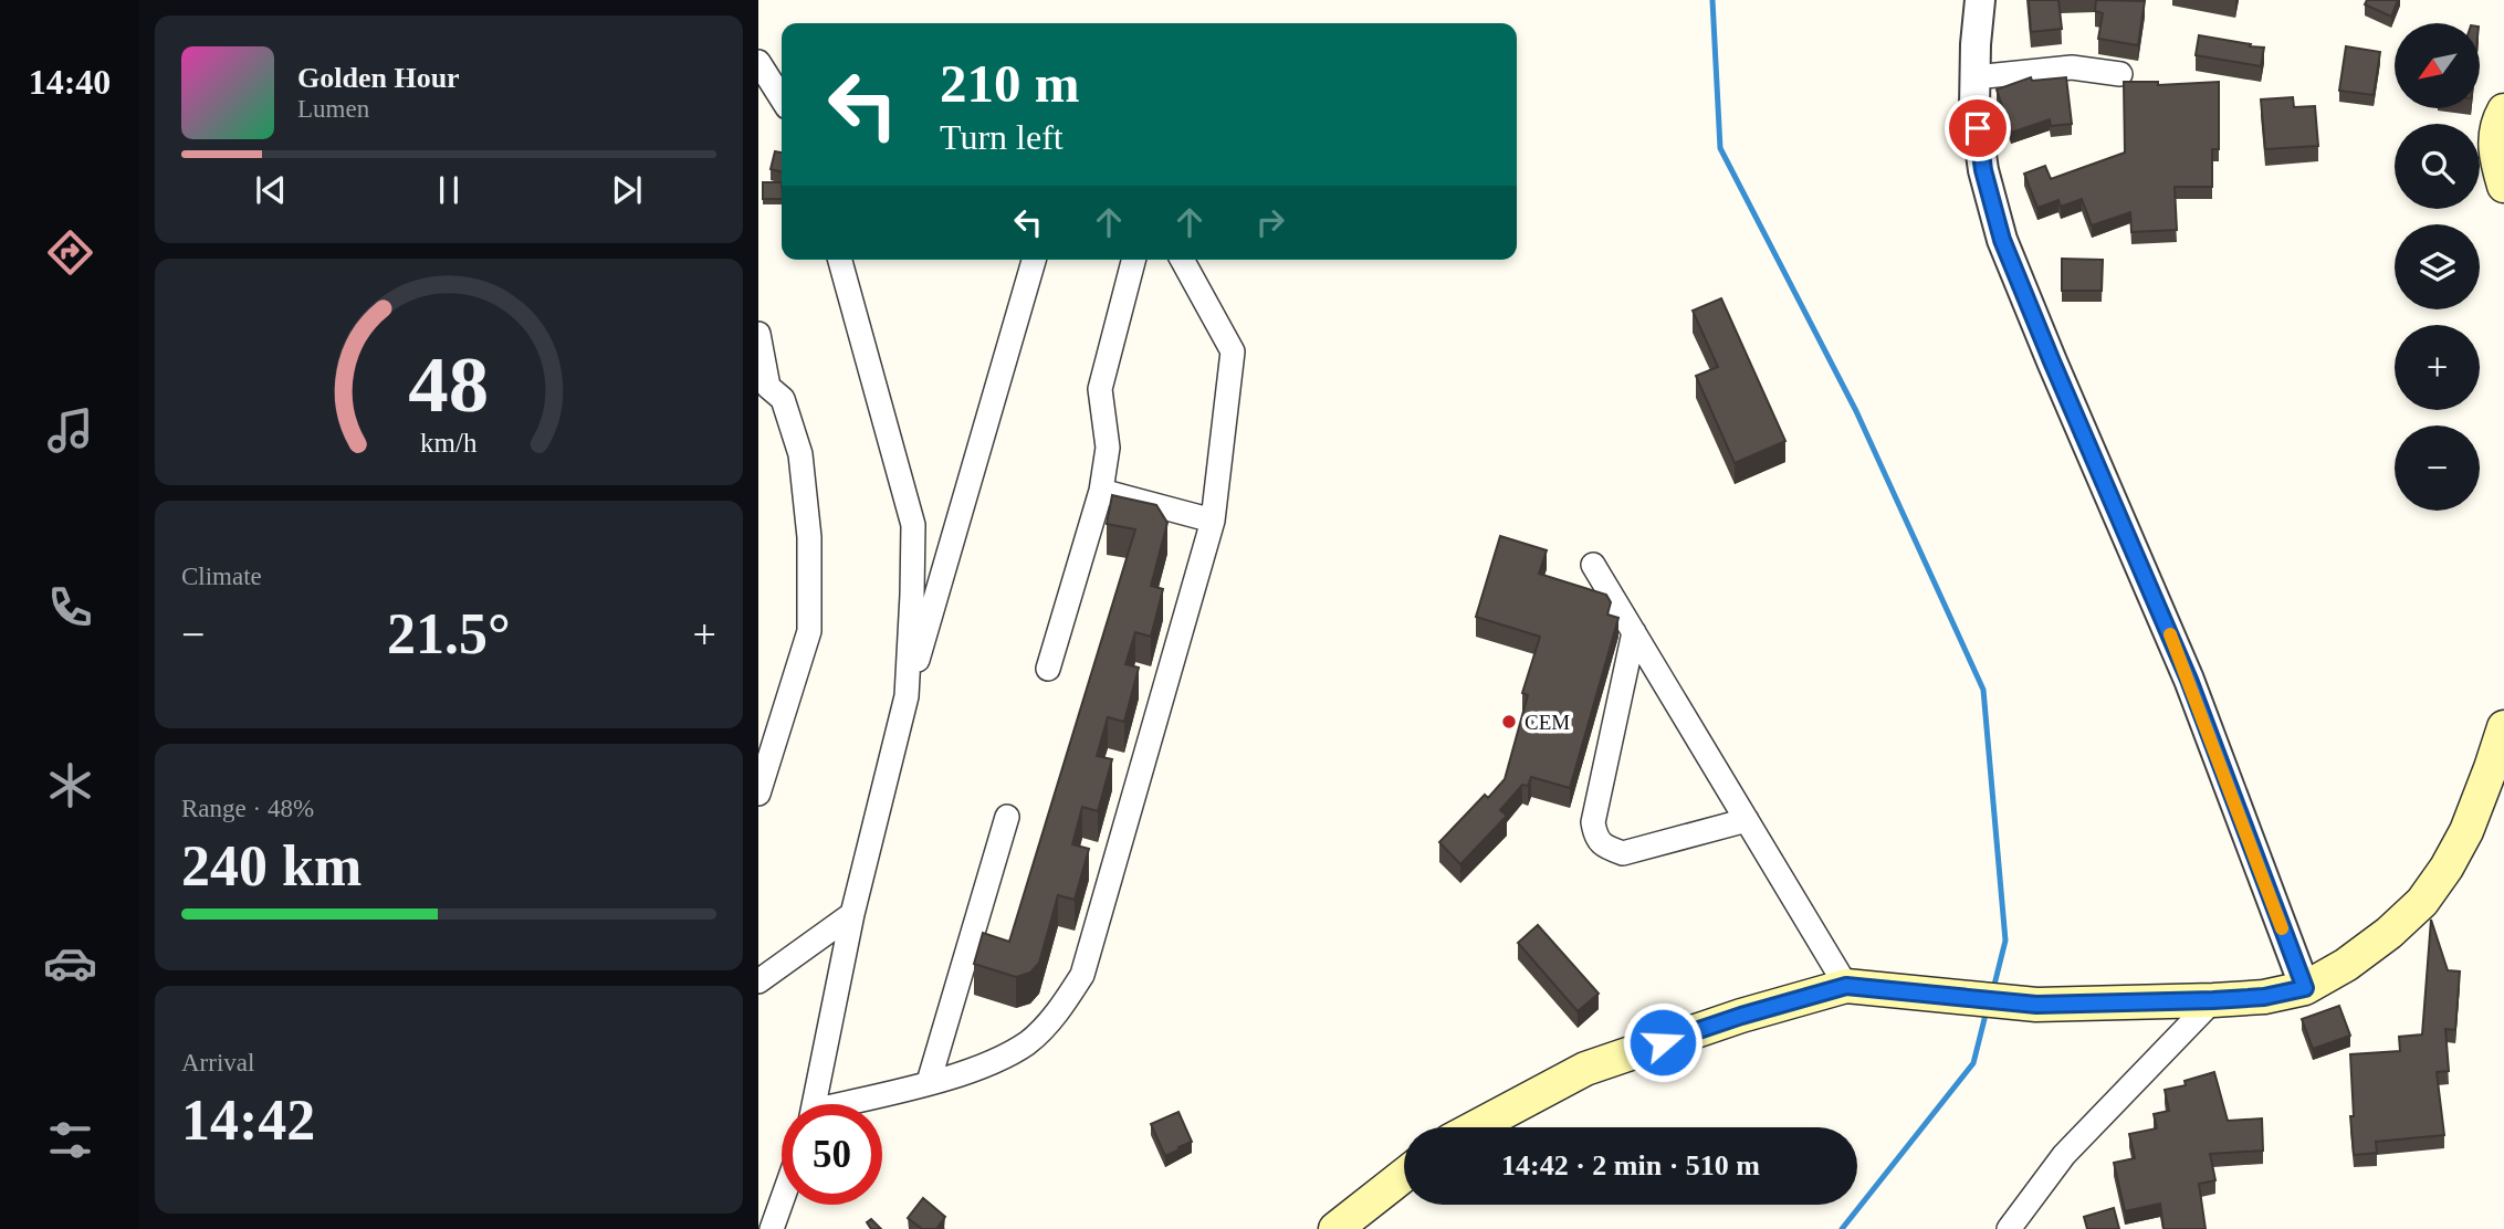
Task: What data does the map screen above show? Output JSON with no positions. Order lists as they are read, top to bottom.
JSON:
{
  "places": ["CEM"],
  "north": "bottom left",
  "page": {
    "tabs": "14:40",
    "map_buttons": ["+", "−"],
    "turn": ["210 m", "Turn left"],
    "song": ["Golden Hour", "Lumen"],
    "tile": [
      "Climate",
      ["Range · 48%", "240 km"],
      ["Arrival", "14:42"]
    ],
    "heat": ["−", "21.5°", "+"],
    "limit": "50",
    "trip": "14:42 · 2 min · 510 m",
    "gauge": ["48", "km/h"]
  }
}
